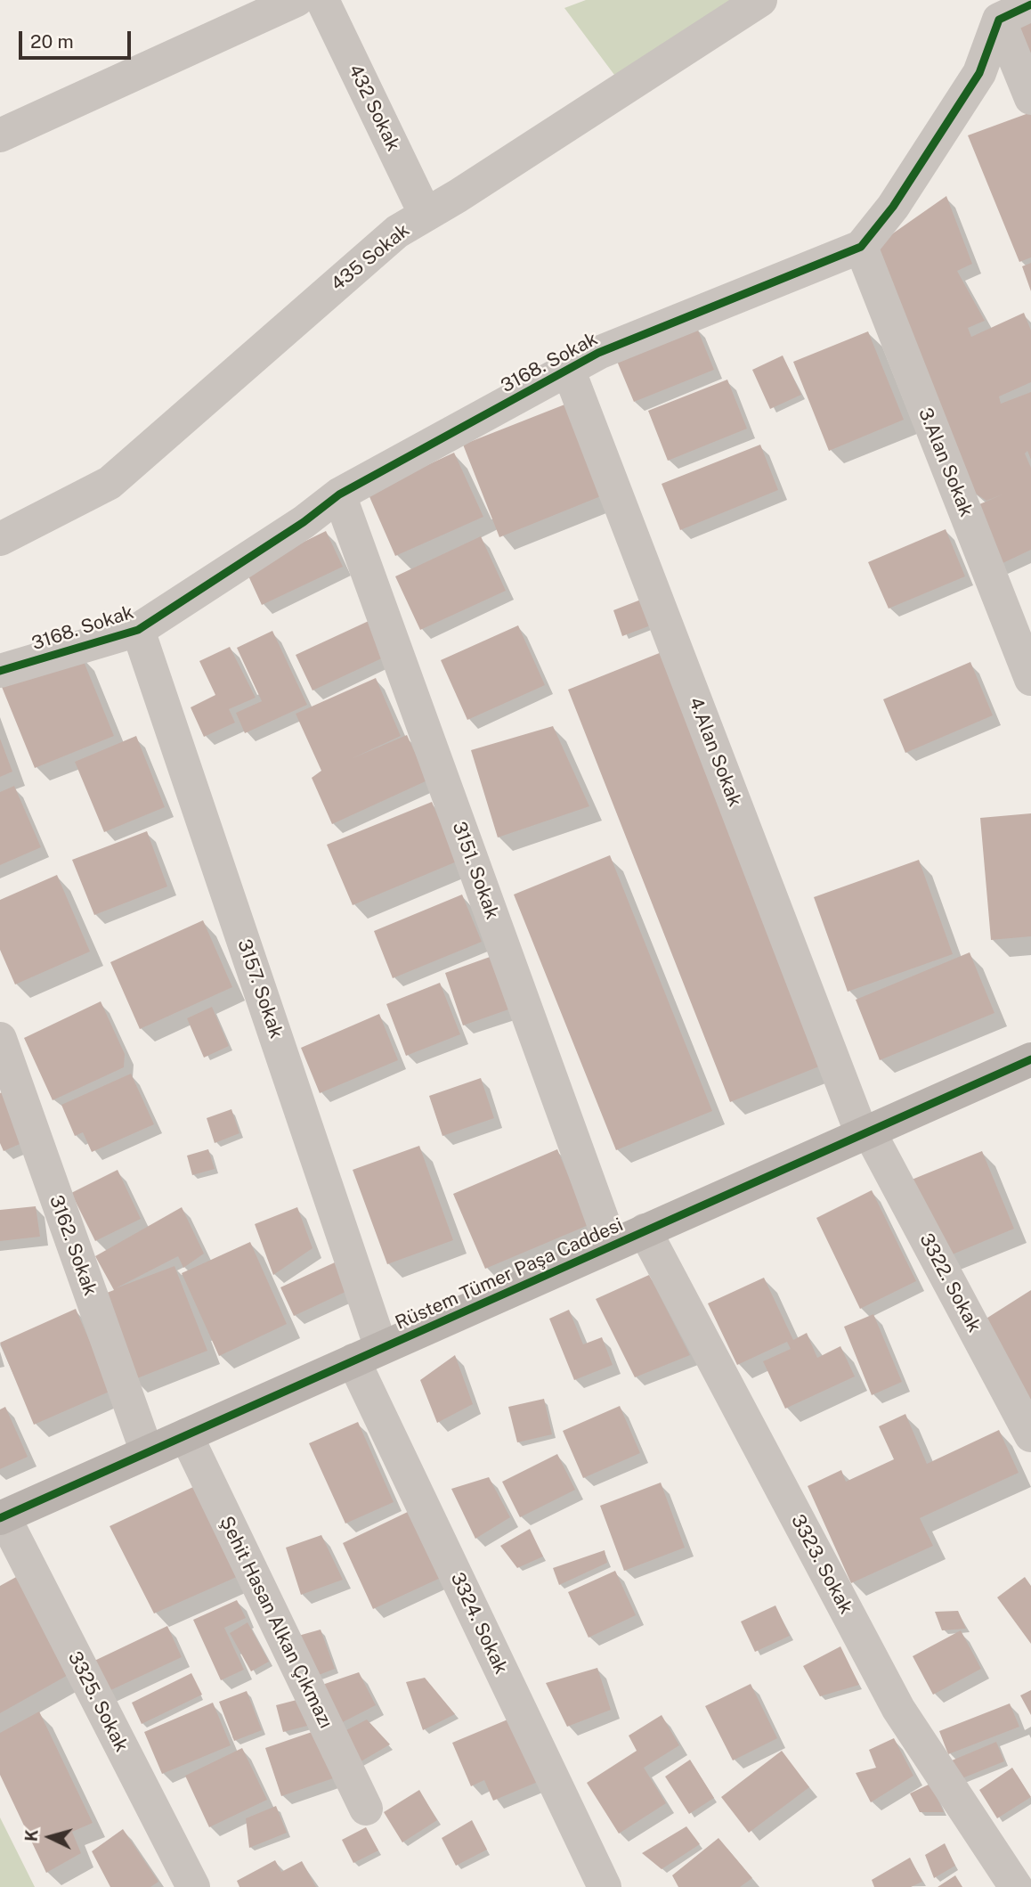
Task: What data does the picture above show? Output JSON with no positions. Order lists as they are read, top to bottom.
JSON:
{
  "streets": {
    "street": [
      "432 Sokak",
      "435 Sokak",
      "3168. Sokak",
      "3.Alan Sokak",
      "4.Alan Sokak",
      "3151. Sokak",
      "3157. Sokak",
      "3162. Sokak",
      "Rüstem Tümer Paşa Caddesi",
      "3322. Sokak",
      "3323. Sokak",
      "Şehit Hasan Alkan Çıkmazı",
      "3324. Sokak",
      "3325. Sokak"
    ]
  },
  "crossings": [
    ["432 Sokak", "435 Sokak"],
    ["3168. Sokak", "3.Alan Sokak"],
    ["3168. Sokak", "4.Alan Sokak"],
    ["3168. Sokak", "3151. Sokak"],
    ["3168. Sokak", "3157. Sokak"],
    ["4.Alan Sokak", "Rüstem Tümer Paşa Caddesi"],
    ["4.Alan Sokak", "3322. Sokak"],
    ["3151. Sokak", "Rüstem Tümer Paşa Caddesi"],
    ["3157. Sokak", "Rüstem Tümer Paşa Caddesi"],
    ["3157. Sokak", "3324. Sokak"],
    ["3162. Sokak", "Rüstem Tümer Paşa Caddesi"],
    ["Rüstem Tümer Paşa Caddesi", "3322. Sokak"],
    ["Rüstem Tümer Paşa Caddesi", "3323. Sokak"],
    ["Rüstem Tümer Paşa Caddesi", "Şehit Hasan Alkan Çıkmazı"],
    ["Rüstem Tümer Paşa Caddesi", "3324. Sokak"],
    ["Rüstem Tümer Paşa Caddesi", "3325. Sokak"]
  ],
  "scale_bar": "20 m",
  "north": "left"
}
